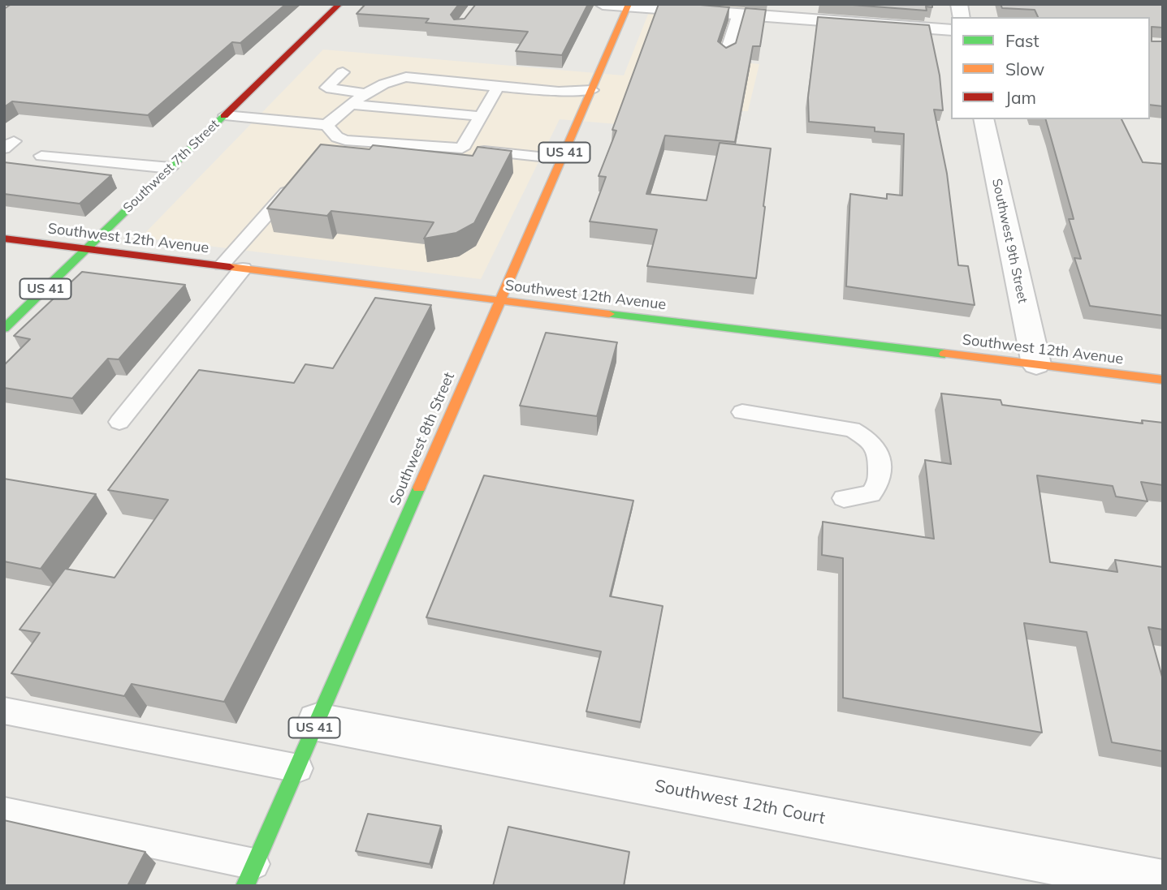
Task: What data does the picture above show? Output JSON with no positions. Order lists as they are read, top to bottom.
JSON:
{
  "streets": {
    "main road": [
      "US 41",
      "Southwest 7th Street",
      "Southwest 12th Avenue",
      "Southwest 8th Street"
    ],
    "street": ["Southwest 9th Street", "Southwest 12th Court"]
  },
  "crossings": [
    ["Southwest 7th Street", "Southwest 12th Avenue"],
    ["Southwest 12th Avenue", "Southwest 9th Street"],
    ["Southwest 12th Avenue", "Southwest 8th Street"],
    ["Southwest 8th Street", "Southwest 12th Court"]
  ],
  "legend": ["Fast", "Slow", "Jam"]
}
